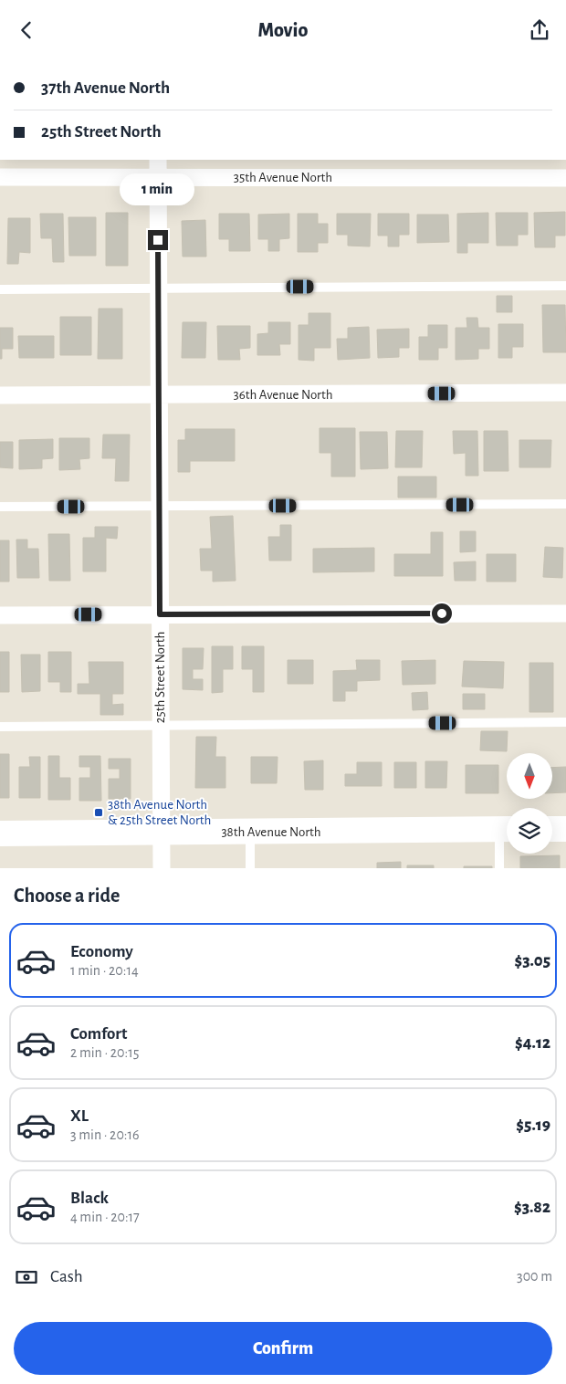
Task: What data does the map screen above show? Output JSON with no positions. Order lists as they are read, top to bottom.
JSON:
{
  "streets": {
    "main road": ["38th Avenue North"],
    "street": ["35th Avenue North", "36th Avenue North", "25th Street North"]
  },
  "crossings": [
    ["35th Avenue North", "25th Street North"],
    ["36th Avenue North", "25th Street North"],
    ["25th Street North", "38th Avenue North"]
  ],
  "places": {
    "transit": ["38th Avenue North & 25th Street North"]
  },
  "north": "bottom",
  "page": {
    "header": "Movio",
    "banner": ["37th Avenue North", "25th Street North"],
    "bubble": "1 min",
    "heading": "Choose a ride",
    "list": [
      {
        "name": "Economy",
        "note": "1 min · 20:14",
        "value": "$3.05"
      },
      {
        "name": "Comfort",
        "note": "2 min · 20:15",
        "value": "$4.12"
      },
      {
        "name": "XL",
        "note": "3 min · 20:16",
        "value": "$5.19"
      },
      {
        "name": "Black",
        "note": "4 min · 20:17",
        "value": "$3.82"
      }
    ],
    "pay": ["Cash", "300 m"],
    "buttons": "Confirm"
  }
}
